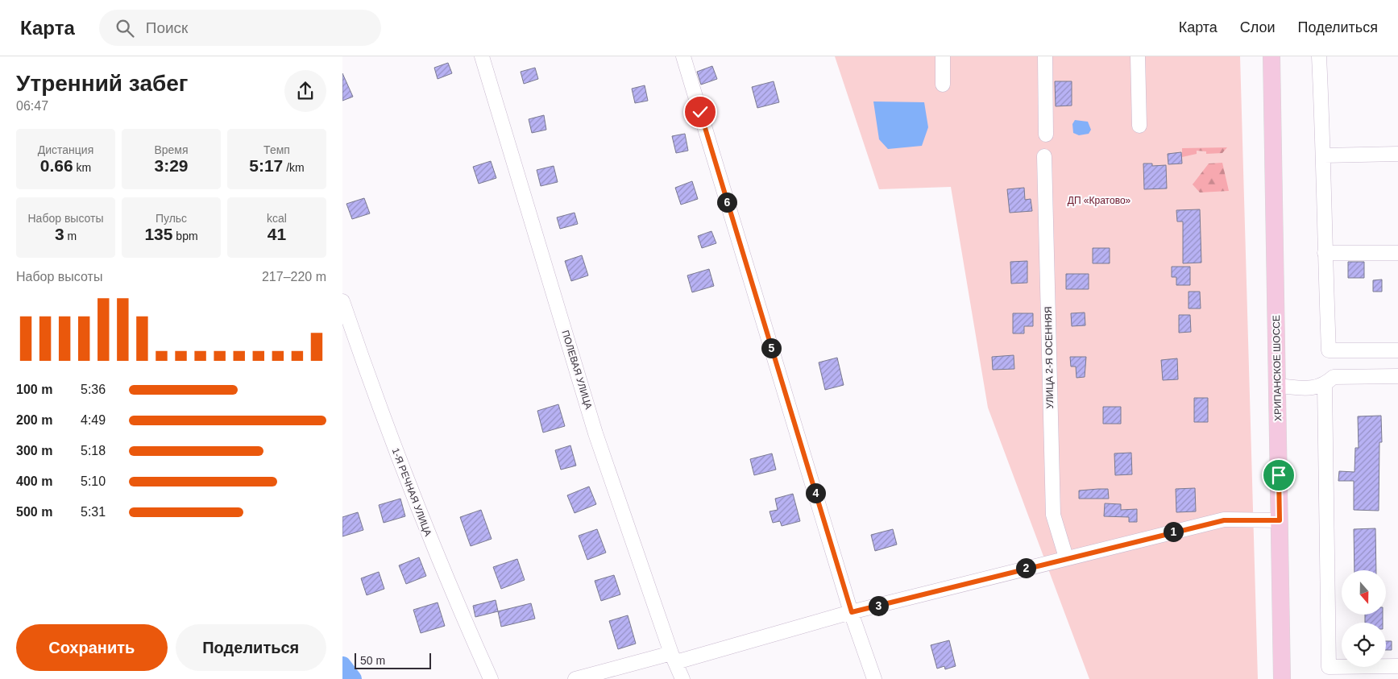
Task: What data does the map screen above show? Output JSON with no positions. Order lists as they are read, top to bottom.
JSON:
{
  "streets": {
    "main road": ["ХРИПАНСКОЕ ШОССЕ"],
    "street": ["УЛИЦА 2-Я ОСЕННЯЯ", "ПОЛЕВАЯ УЛИЦА", "1-Я РЕЧНАЯ УЛИЦА"]
  },
  "parks": ["ДП «Кратово»"],
  "scale_bar": "50 m",
  "north": "bottom",
  "page": {
    "header": "Карта",
    "search": "Поиск",
    "nav": ["Карта", "Слои", "Поделиться"],
    "heading": ["Утренний забег", "06:47"],
    "stats": [
      ["Дистанция", "0.66 km"],
      ["Время", "3:29"],
      ["Темп", "5:17 /km"],
      ["Набор высоты", "3 m"],
      ["Пульс", "135 bpm"],
      ["kcal", "41"]
    ],
    "pins": [
      "6",
      "5",
      "4",
      "1",
      "2",
      "3"
    ],
    "chart": ["Набор высоты", "217–220 m"],
    "list": [
      {
        "name": "100 m",
        "note": "5:36"
      },
      {
        "name": "200 m",
        "note": "4:49"
      },
      {
        "name": "300 m",
        "note": "5:18"
      },
      {
        "name": "400 m",
        "note": "5:10"
      },
      {
        "name": "500 m",
        "note": "5:31"
      }
    ],
    "buttons": ["Сохранить", "Поделиться"],
    "scale": "50 m"
  }
}
